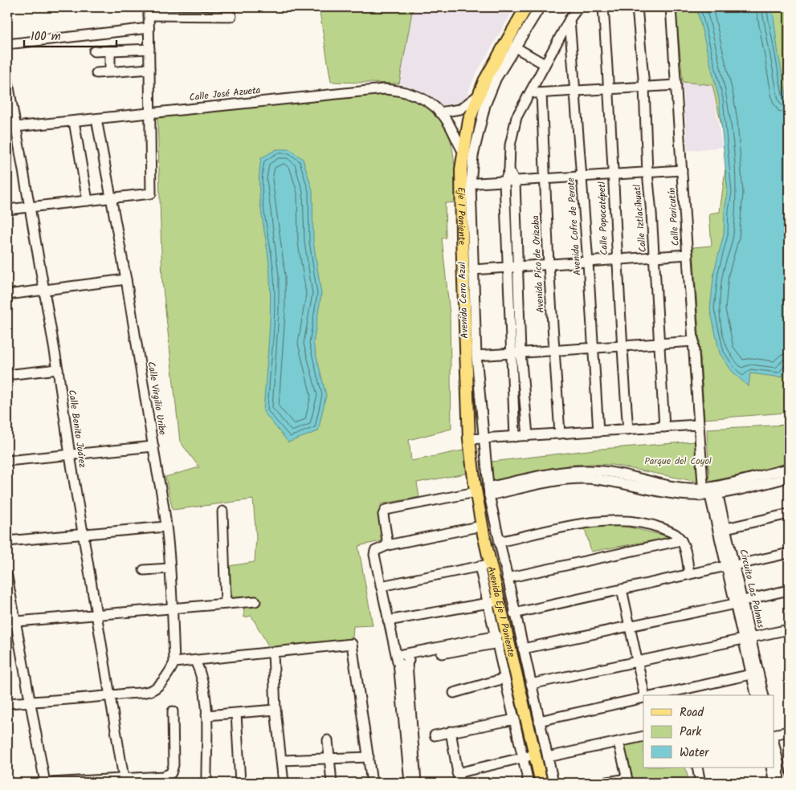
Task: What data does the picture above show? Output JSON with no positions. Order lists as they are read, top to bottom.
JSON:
{
  "streets": {
    "main road": ["Eje 1 Poniente", "Avenida Eje 1 Poniente"],
    "street": [
      "Calle José Azueta",
      "Calle Paricutín",
      "Calle Popocatépetl",
      "Calle Iztlacíhuatl",
      "Avenida Cofre de Perote",
      "Avenida Pico de Orizaba",
      "Avenida Cerro Azul",
      "Calle Virgilio Uribe",
      "Calle Benito Juárez",
      "Circuito Las Palmas"
    ]
  },
  "crossings": [
    ["Calle José Azueta", "Eje 1 Poniente"],
    ["Calle José Azueta", "Calle Virgilio Uribe"],
    ["Calle José Azueta", "Calle Benito Juárez"],
    ["Eje 1 Poniente", "Avenida Cerro Azul"],
    ["Eje 1 Poniente", "Avenida Eje 1 Poniente"],
    ["Calle Paricutín", "Circuito Las Palmas"],
    ["Avenida Cerro Azul", "Avenida Eje 1 Poniente"]
  ],
  "parks": ["Parque del Coyol"],
  "legend": ["Road", "Park", "Water"],
  "scale_bar": "100 m"
}
